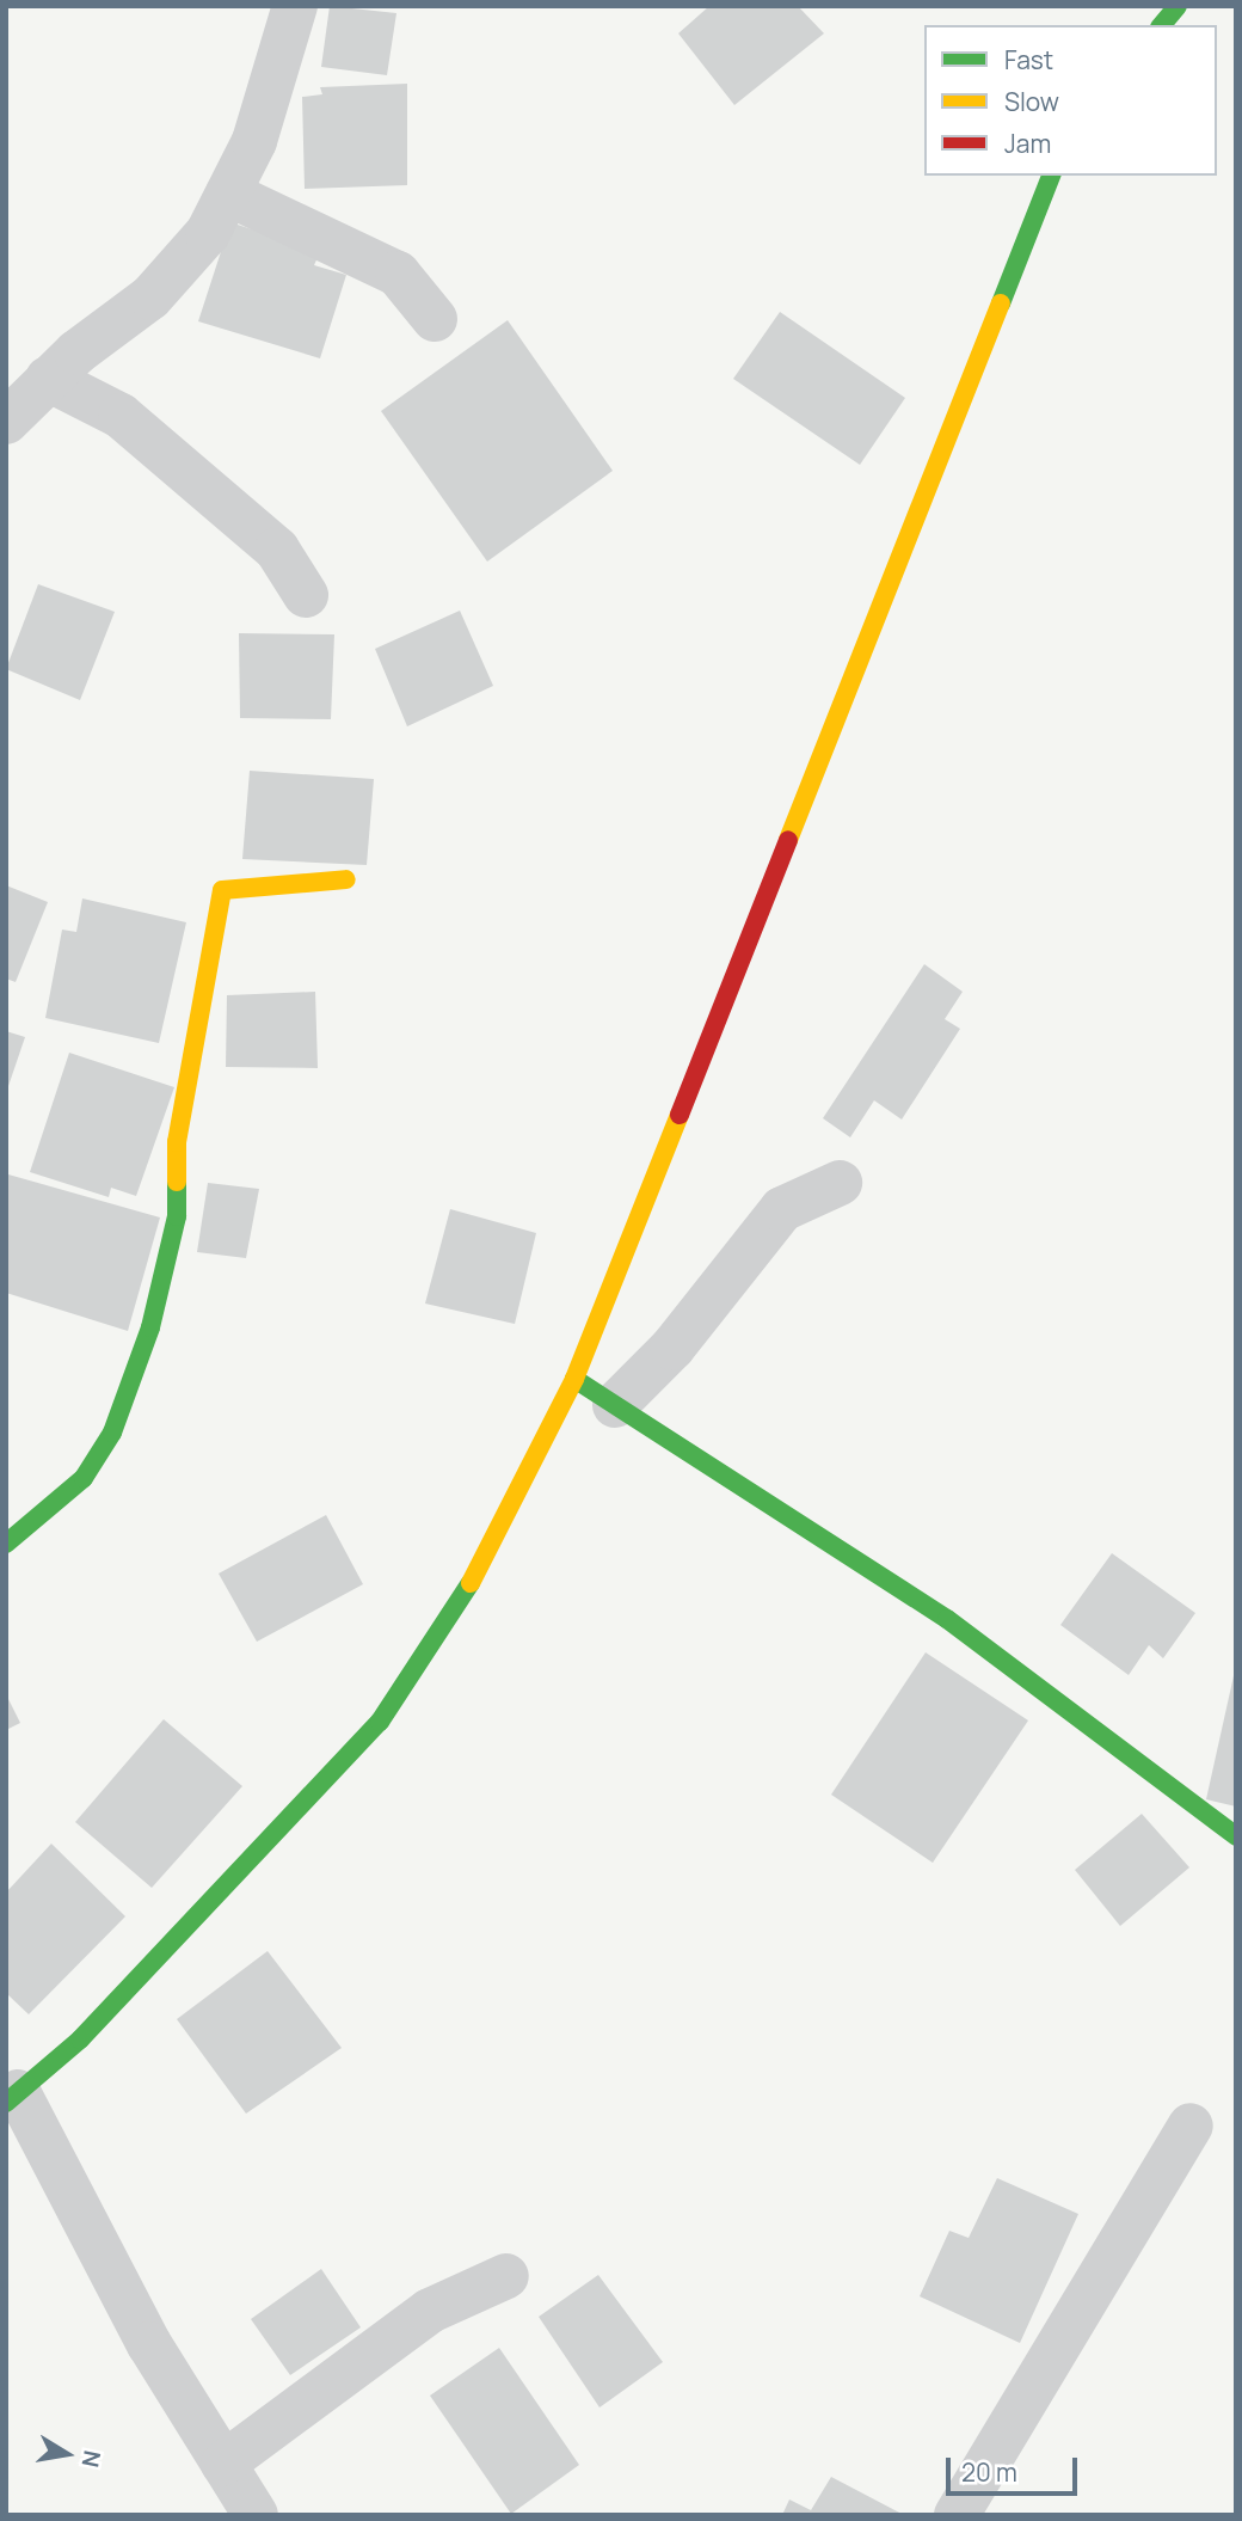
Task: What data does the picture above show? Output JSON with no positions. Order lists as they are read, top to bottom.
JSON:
{
  "legend": ["Fast", "Slow", "Jam"],
  "scale_bar": "20 m",
  "north": "right"
}
